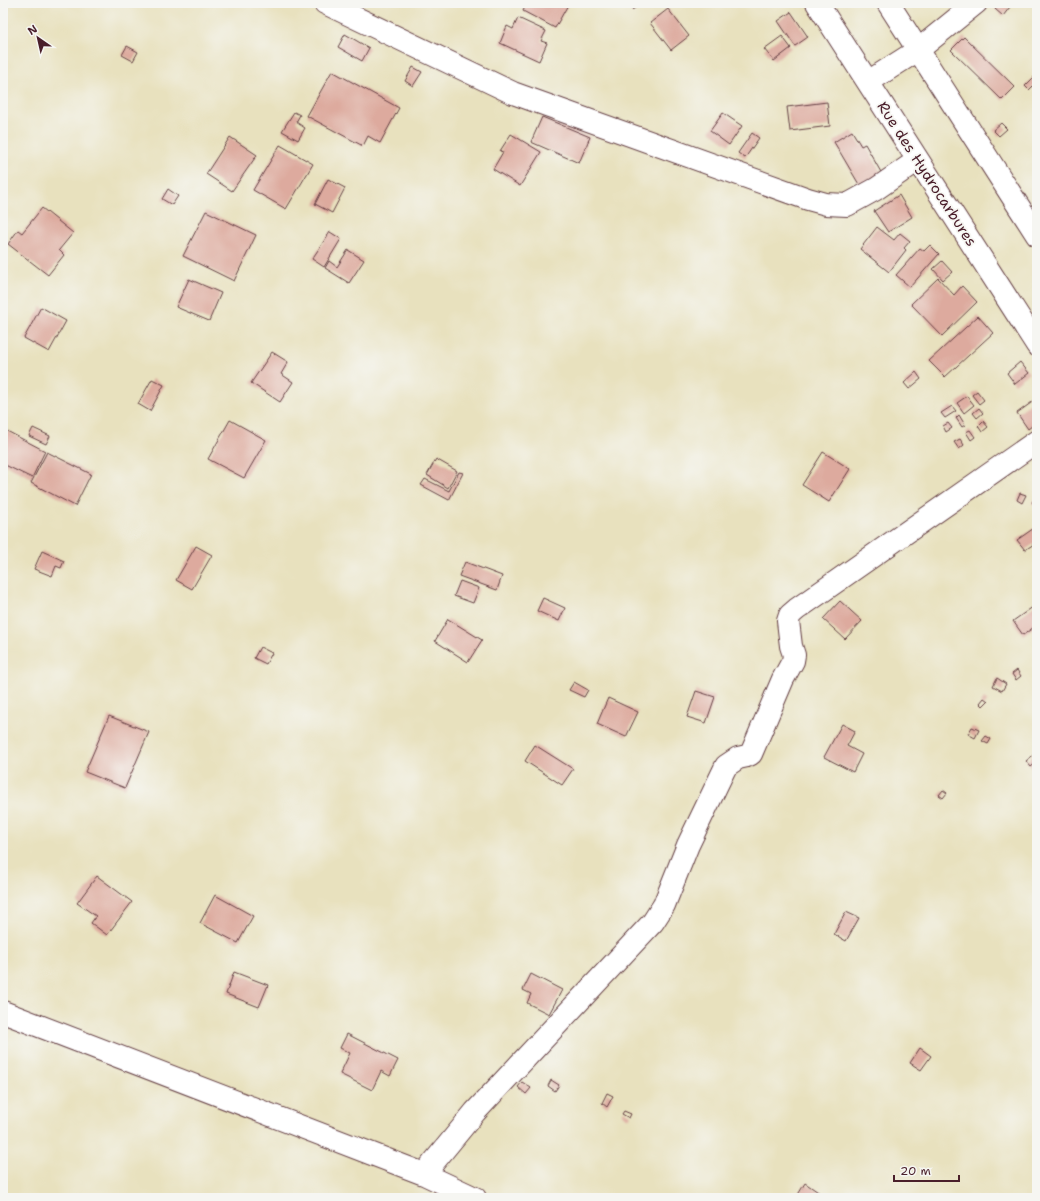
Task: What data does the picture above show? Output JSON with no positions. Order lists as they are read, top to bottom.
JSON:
{
  "streets": {
    "street": ["Rue des Hydrocarbures"]
  },
  "scale_bar": "20 m",
  "north": "top left"
}
